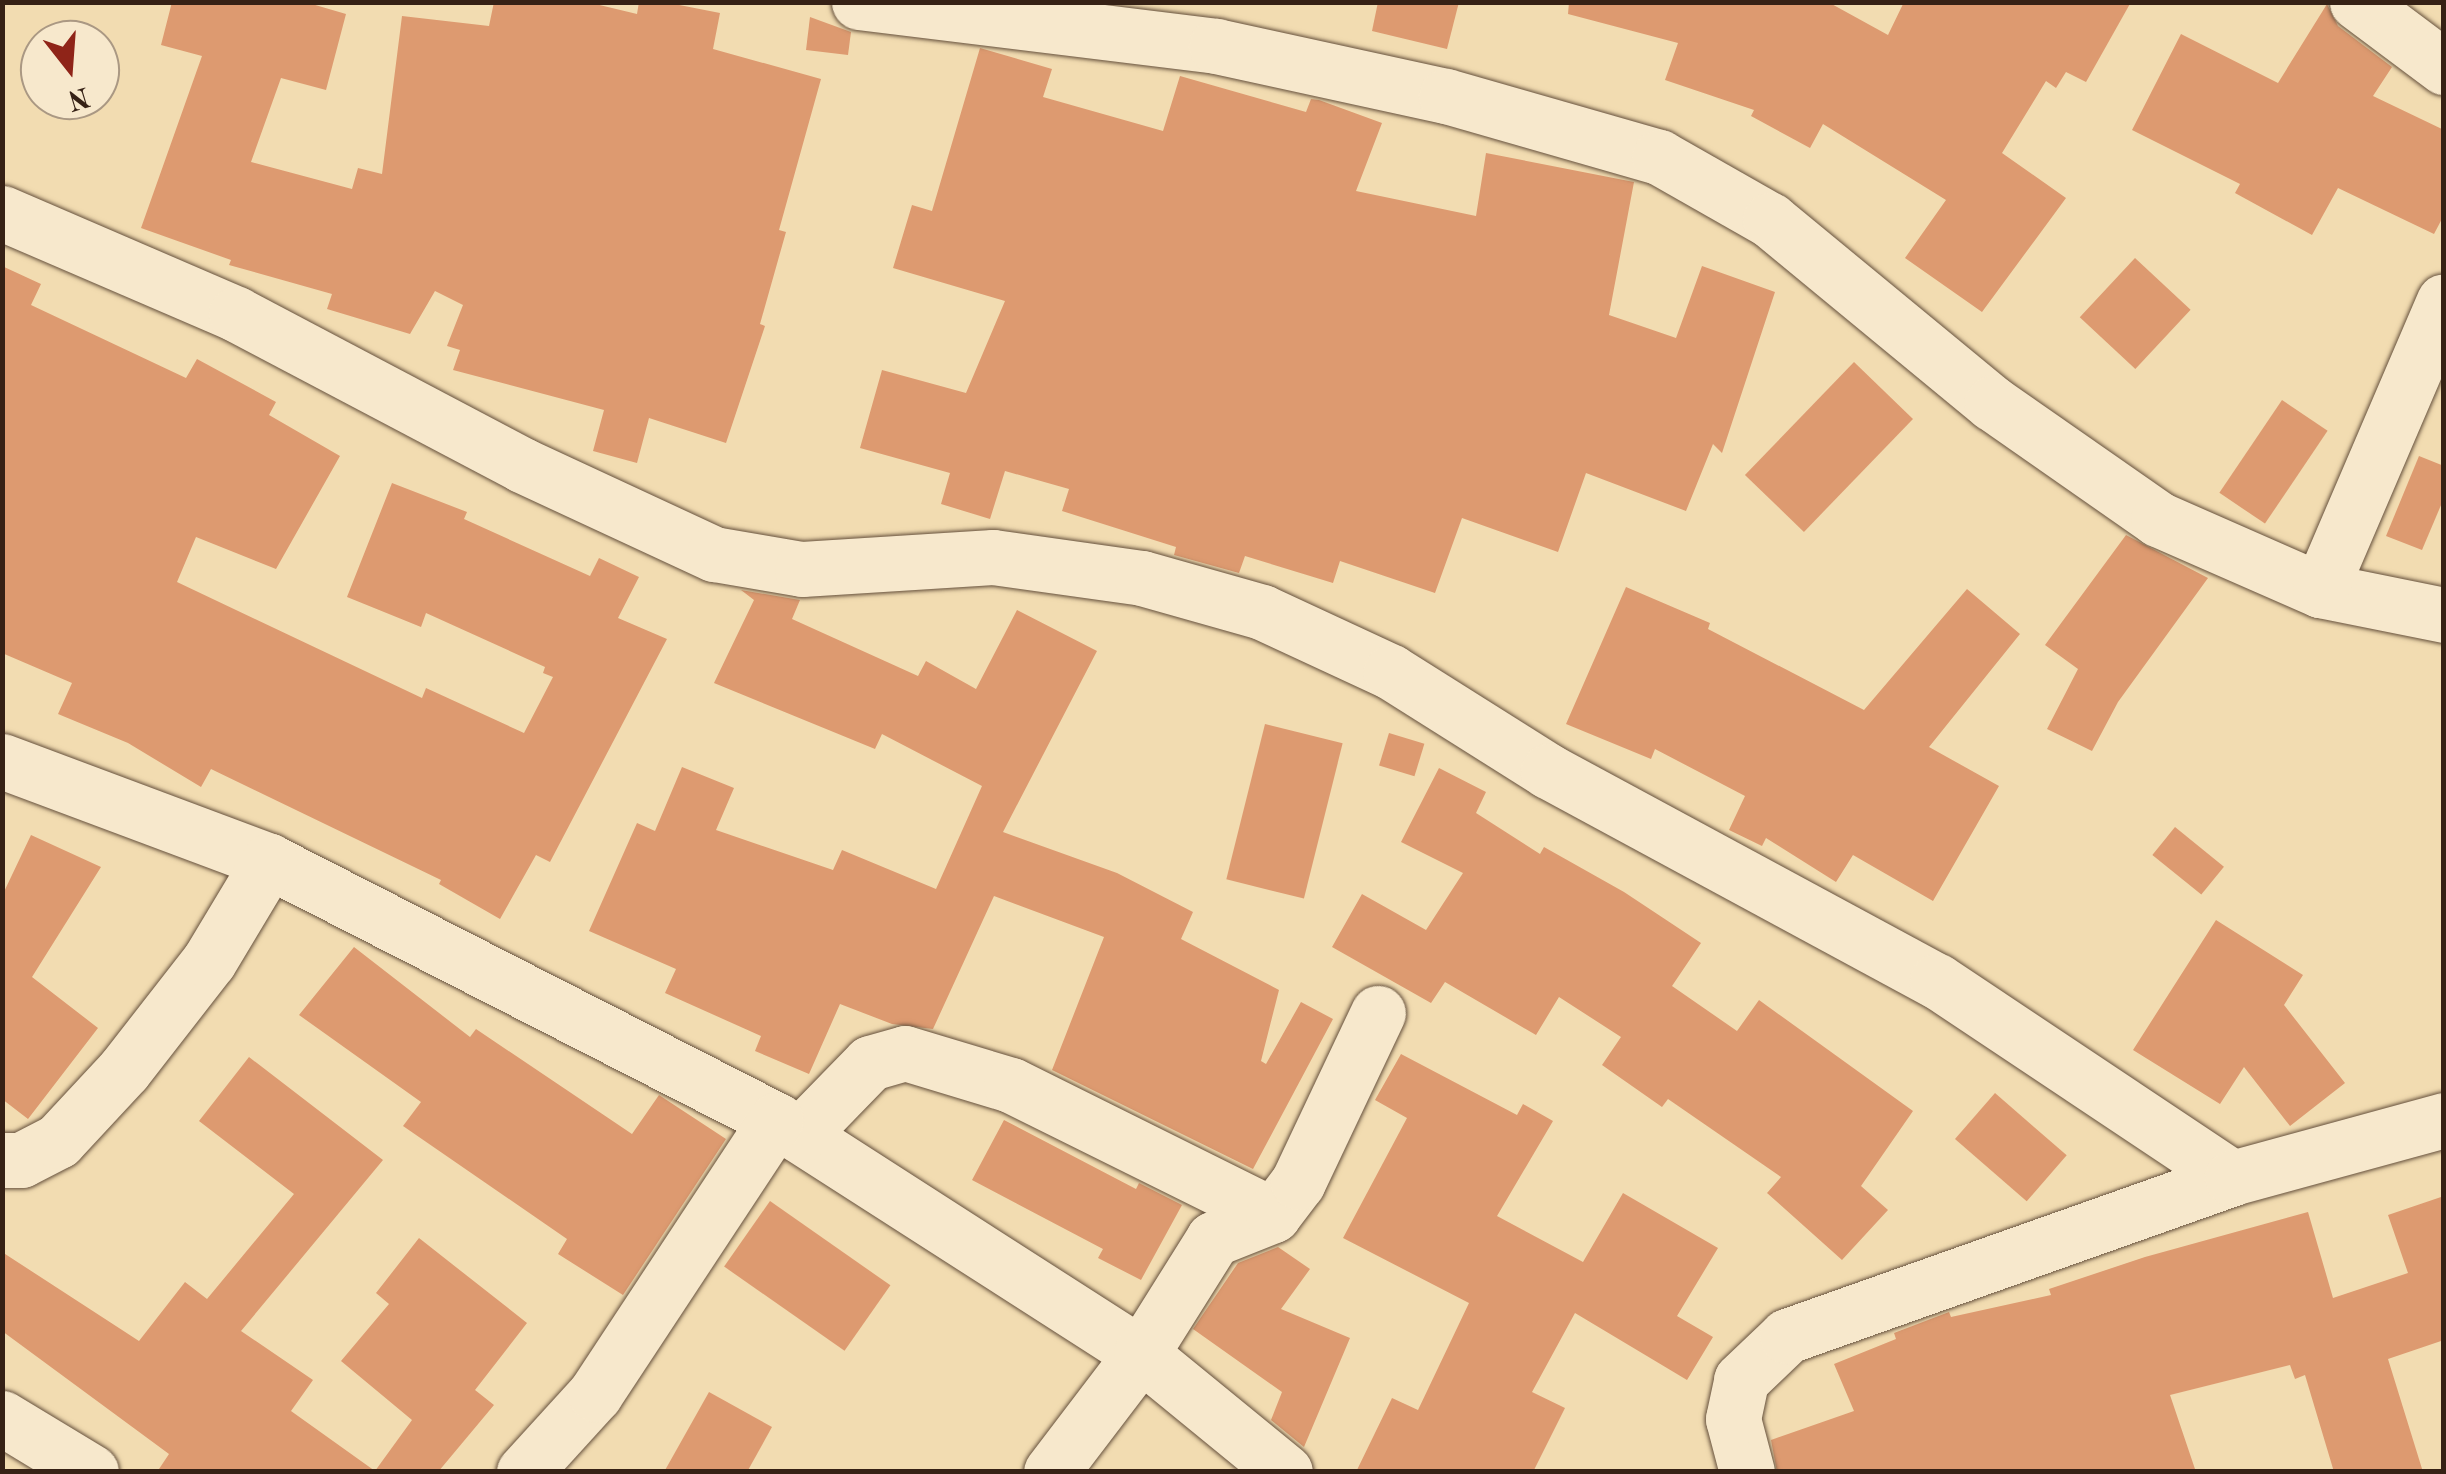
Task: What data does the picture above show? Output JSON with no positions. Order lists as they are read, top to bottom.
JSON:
{
  "north": "bottom"
}
